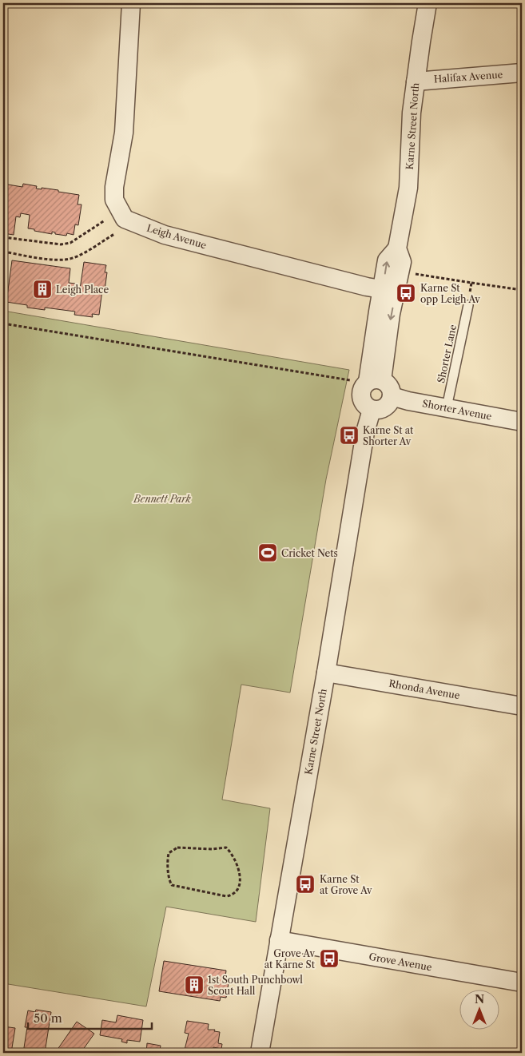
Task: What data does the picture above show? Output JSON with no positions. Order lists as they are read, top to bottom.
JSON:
{
  "streets": {
    "street": [
      "Halifax Avenue",
      "Karne Street North",
      "Leigh Avenue",
      "Shorter Avenue",
      "Rhonda Avenue",
      "Grove Avenue"
    ],
    "lane": ["Shorter Lane"]
  },
  "crossings": [
    ["Halifax Avenue", "Karne Street North"],
    ["Karne Street North", "Leigh Avenue"],
    ["Karne Street North", "Shorter Avenue"],
    ["Karne Street North", "Rhonda Avenue"],
    ["Karne Street North", "Grove Avenue"],
    ["Shorter Lane", "Shorter Avenue"]
  ],
  "parks": ["Bennett Park"],
  "places": {
    "building": ["Leigh Place", "1st South Punchbowl Scout Hall"],
    "bus stop": [
      "Karne St opp Leigh Av",
      "Karne St at Shorter Av",
      "Karne St at Grove Av",
      "Grove Av at Karne St"
    ],
    "sports": ["Cricket Nets"]
  },
  "scale_bar": "50 m",
  "north": "top"
}
